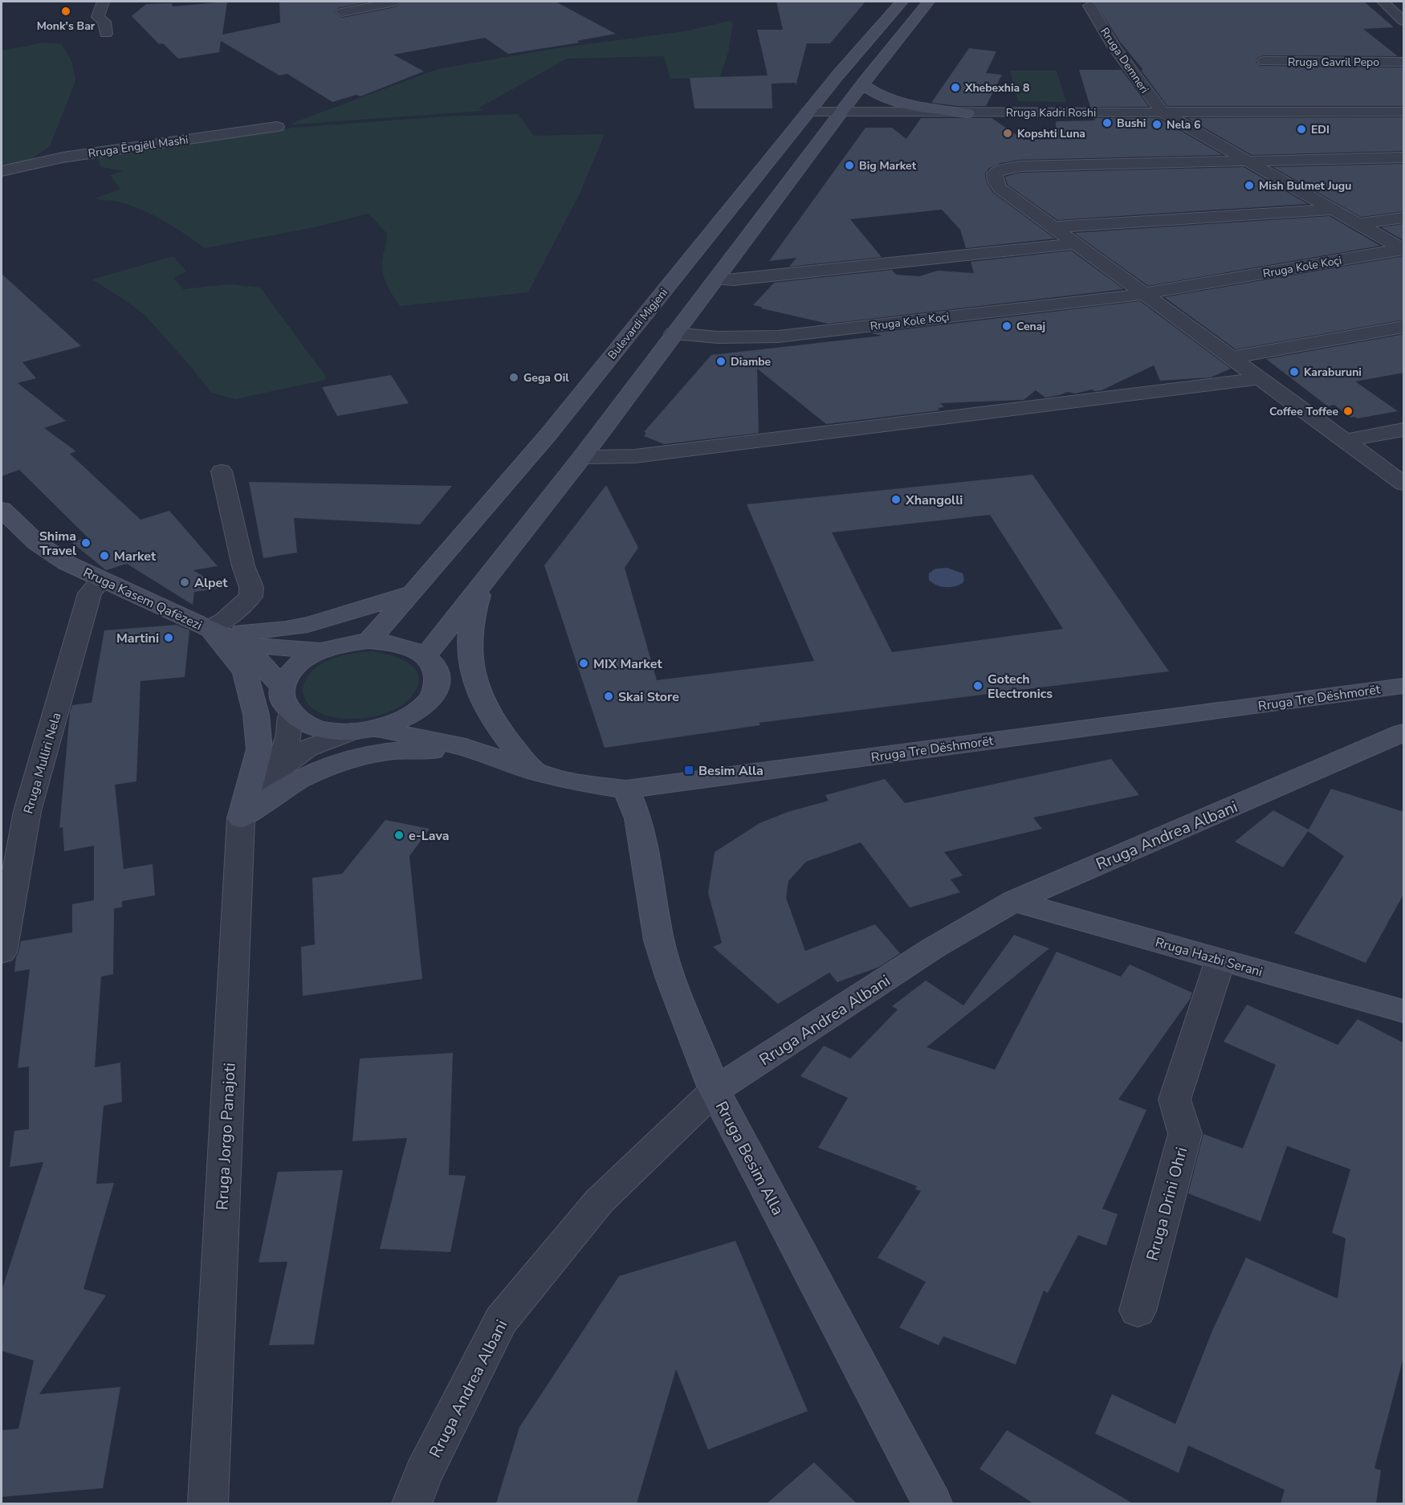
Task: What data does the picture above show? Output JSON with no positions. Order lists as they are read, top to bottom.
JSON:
{
  "streets": {
    "main road": [
      "Bulevardi Migjeni",
      "Rruga Kasem Qafëzezi",
      "Rruga Tre Dëshmorët",
      "Rruga Andrea Albani",
      "Rruga Hazbi Serani",
      "Rruga Besim Alla"
    ],
    "street": [
      "Rruga Demneri",
      "Rruga Gavril Pepo",
      "Rruga Kadri Roshi",
      "Rruga Ëngjëll Mashi",
      "Rruga Kole Koçi",
      "Rruga Mulliri Nela",
      "Rruga Jorgo Panajoti",
      "Rruga Drini Ohri"
    ]
  },
  "crossings": [
    ["Rruga Demneri", "Rruga Kadri Roshi"],
    ["Rruga Demneri", "Rruga Kole Koçi"],
    ["Rruga Kadri Roshi", "Rruga Kole Koçi"],
    ["Bulevardi Migjeni", "Rruga Kasem Qafëzezi"],
    ["Bulevardi Migjeni", "Rruga Tre Dëshmorët"],
    ["Rruga Kasem Qafëzezi", "Rruga Tre Dëshmorët"],
    ["Rruga Kasem Qafëzezi", "Rruga Mulliri Nela"],
    ["Rruga Tre Dëshmorët", "Rruga Besim Alla"],
    ["Rruga Andrea Albani", "Rruga Hazbi Serani"],
    ["Rruga Andrea Albani", "Rruga Besim Alla"],
    ["Rruga Hazbi Serani", "Rruga Drini Ohri"]
  ],
  "places": {
    "other": [
      "Monk's Bar",
      "Xhebexhia 8",
      "Bushi",
      "Nela 6",
      "EDI",
      "Kopshti Luna",
      "Big Market",
      "Mish Bulmet Jugu",
      "Cenaj",
      "Diambe",
      "Karaburuni",
      "Gega Oil",
      "Coffee Toffee",
      "Xhangolli",
      "Shima Travel",
      "Market",
      "Alpet",
      "Martini",
      "MIX Market",
      "Gotech Electronics",
      "Skai Store",
      "e-Lava"
    ],
    "transit": ["Besim Alla"]
  }
}
